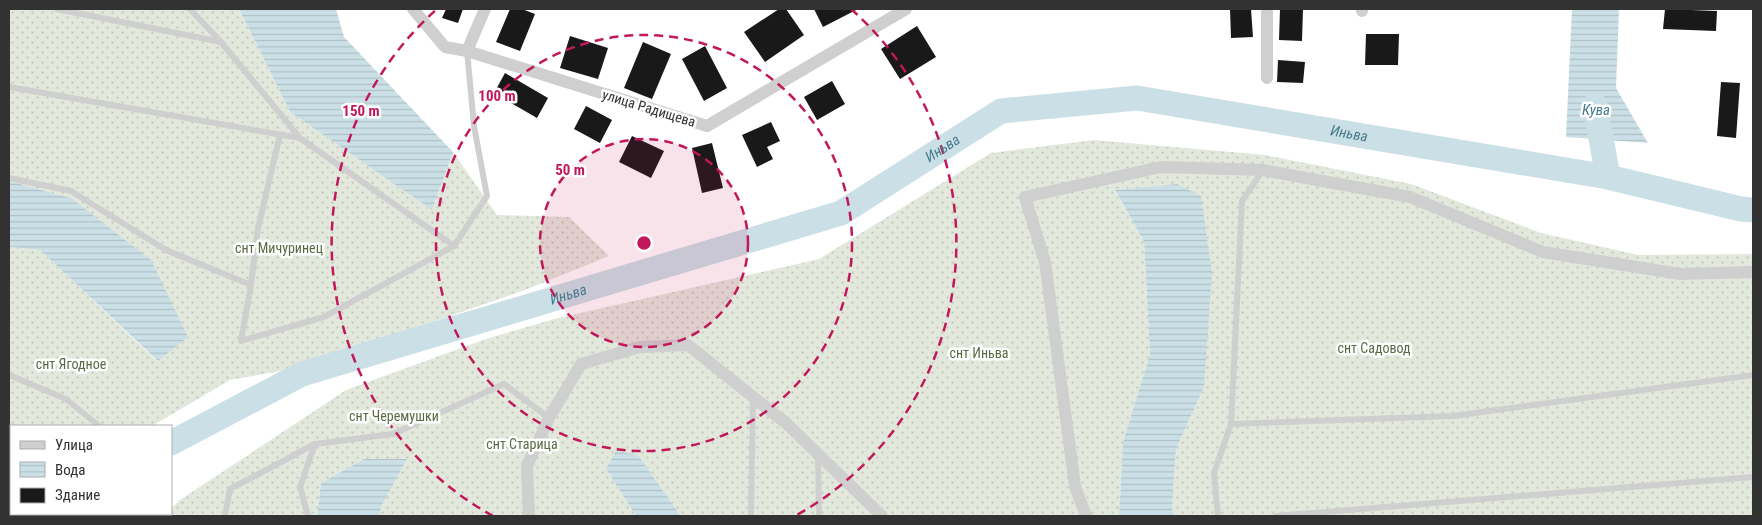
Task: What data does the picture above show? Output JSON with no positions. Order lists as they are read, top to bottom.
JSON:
{
  "streets": {
    "street": ["улица Радищева"]
  },
  "water": ["Кува", "Иньва"],
  "parks": [
    "снт Мичуринец",
    "снт Садовод",
    "снт Иньва",
    "снт Ягодное",
    "снт Черемушки",
    "снт Старица"
  ],
  "legend": ["Улица", "Вода", "Здание"],
  "rings": ["100 m", "150 m", "50 m"]
}
